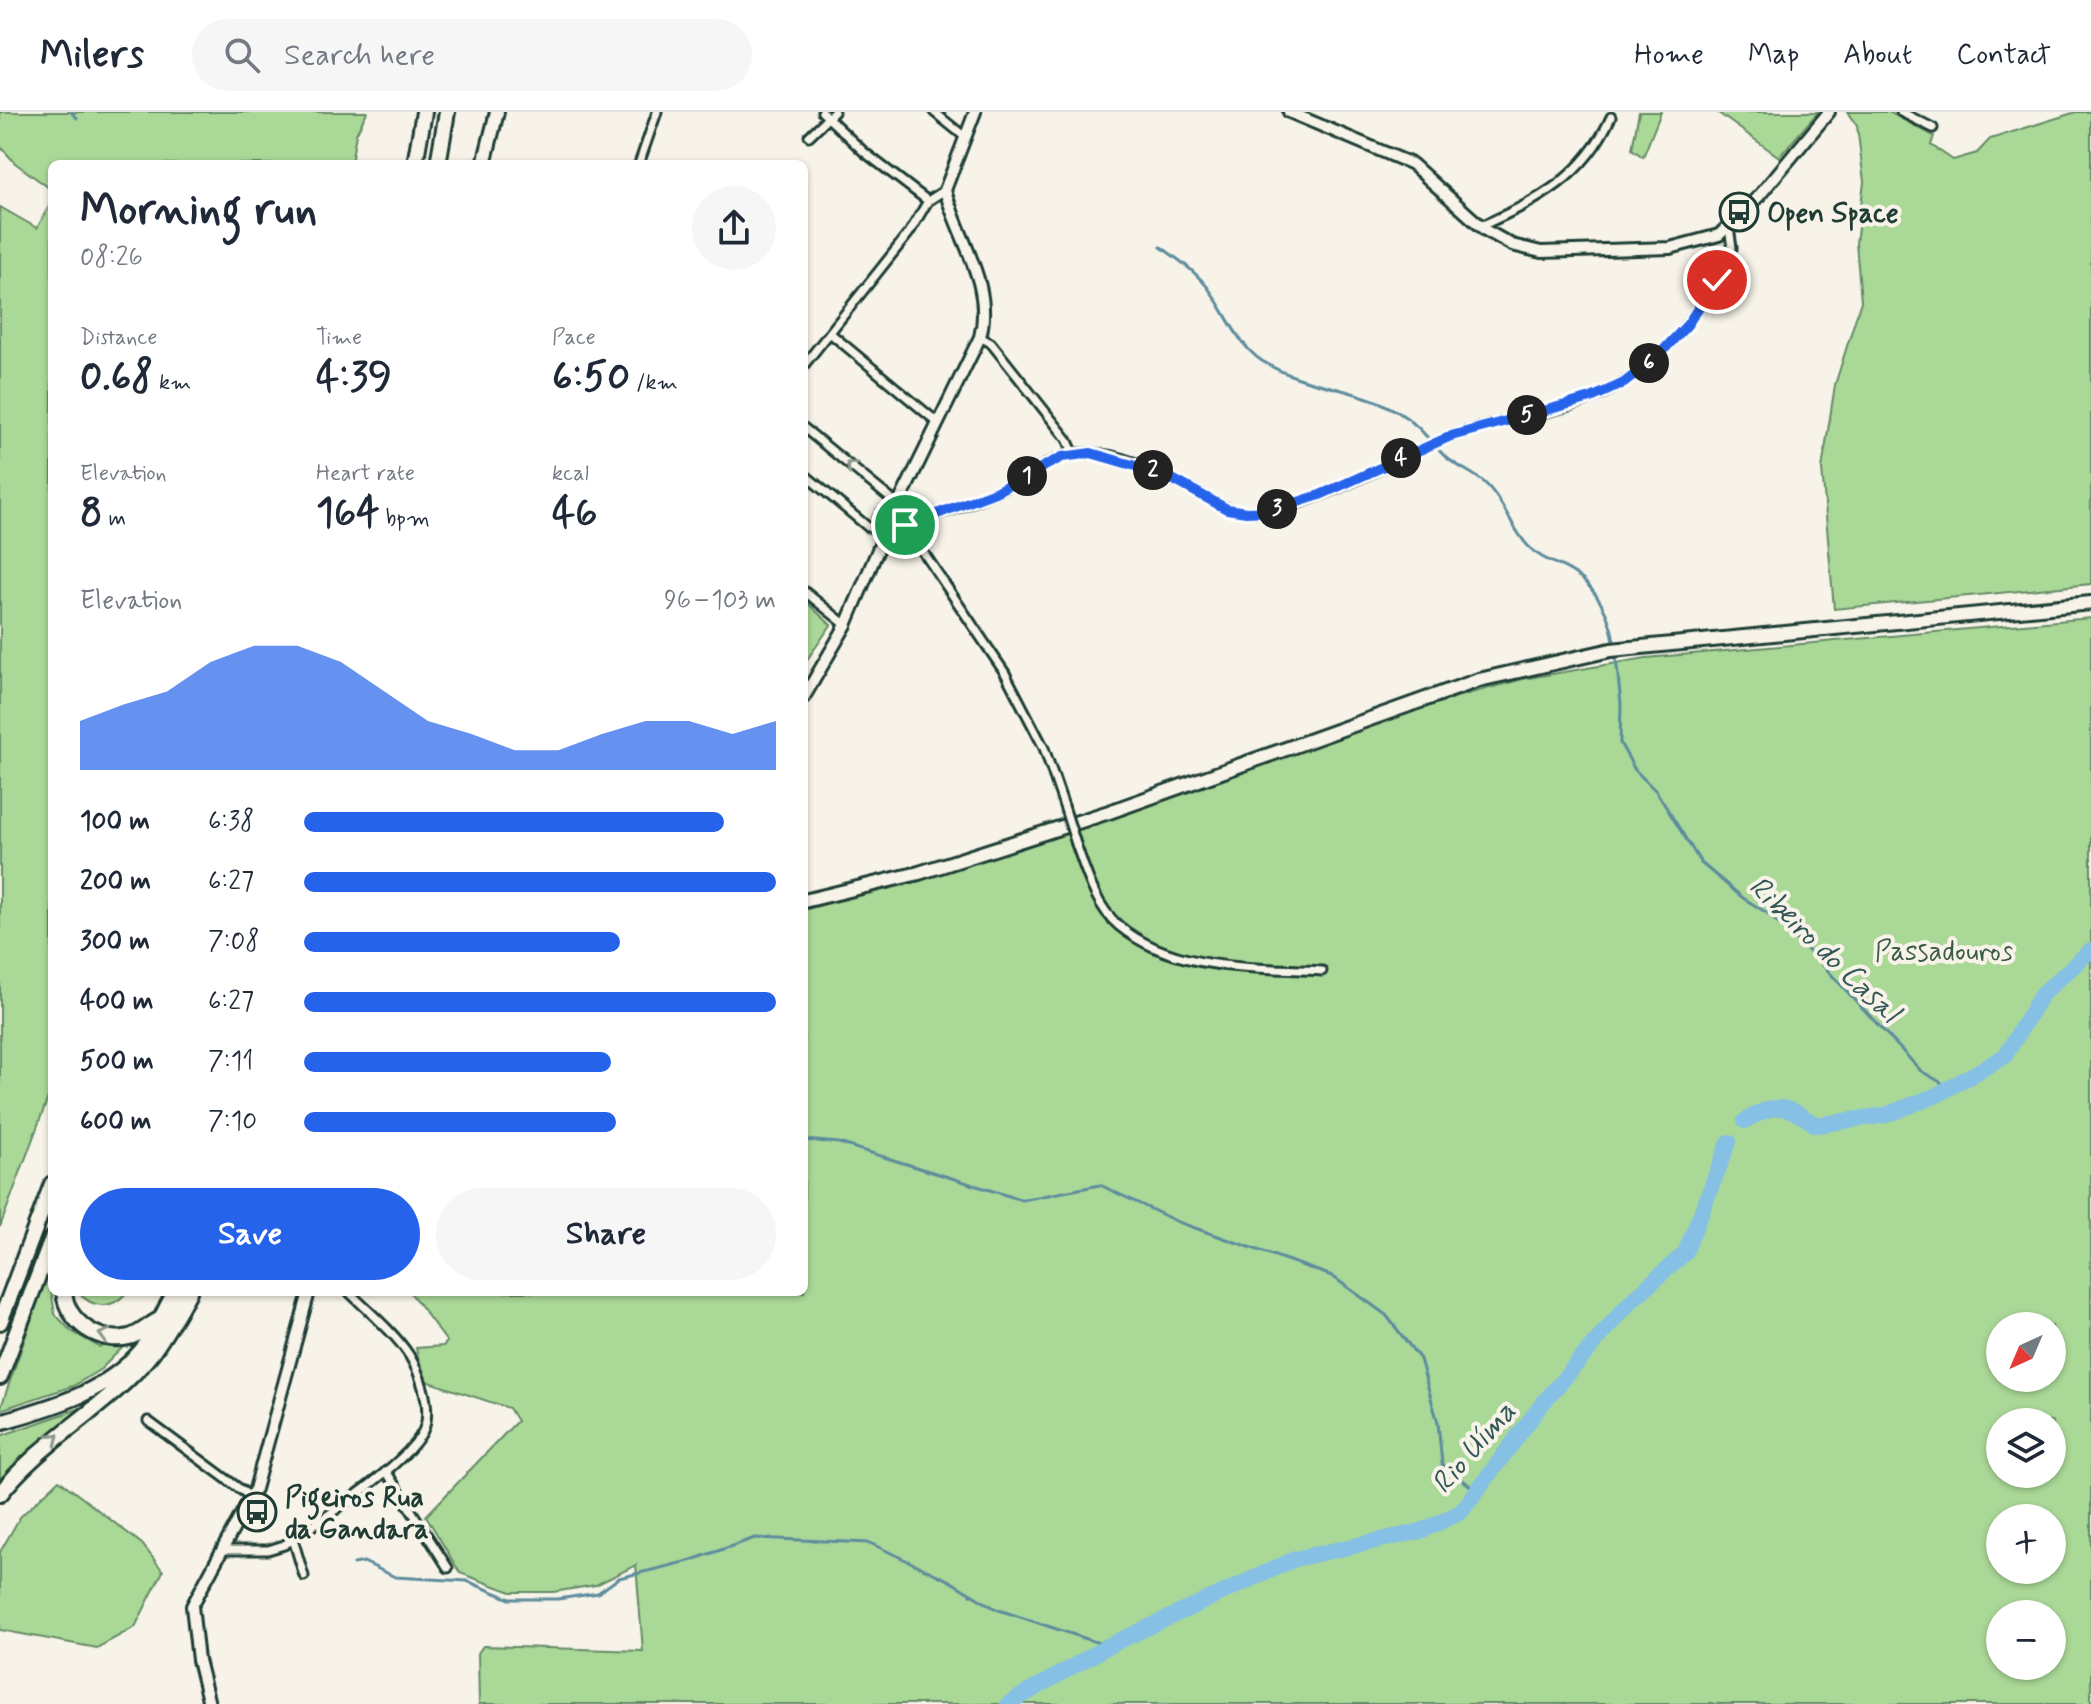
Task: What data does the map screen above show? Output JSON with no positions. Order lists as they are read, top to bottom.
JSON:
{
  "water": ["Ribeiro do Casal", "Rio Uíma"],
  "parks": ["Passadouros"],
  "places": {
    "bus stop": ["Open Space", "Pigeiros Rua da Gandara"]
  },
  "north": "bottom left",
  "page": {
    "header": "Milers",
    "search": "Search here",
    "nav": [
      "Home",
      "Map",
      "About",
      "Contact"
    ],
    "heading": ["Morning run", "08:26"],
    "stats": [
      ["Distance", "0.68 km"],
      ["Time", "4:39"],
      ["Pace", "6:50 /km"],
      ["Elevation", "8 m"],
      ["Heart rate", "164 bpm"],
      ["kcal", "46"]
    ],
    "pins": [
      "6",
      "5",
      "4",
      "2",
      "1",
      "3"
    ],
    "chart": ["Elevation", "96–103 m"],
    "list": [
      {
        "name": "100 m",
        "note": "6:38"
      },
      {
        "name": "200 m",
        "note": "6:27"
      },
      {
        "name": "300 m",
        "note": "7:08"
      },
      {
        "name": "400 m",
        "note": "6:27"
      },
      {
        "name": "500 m",
        "note": "7:11"
      },
      {
        "name": "600 m",
        "note": "7:10"
      }
    ],
    "buttons": ["Save", "Share"],
    "map_buttons": ["+", "−"]
  }
}
